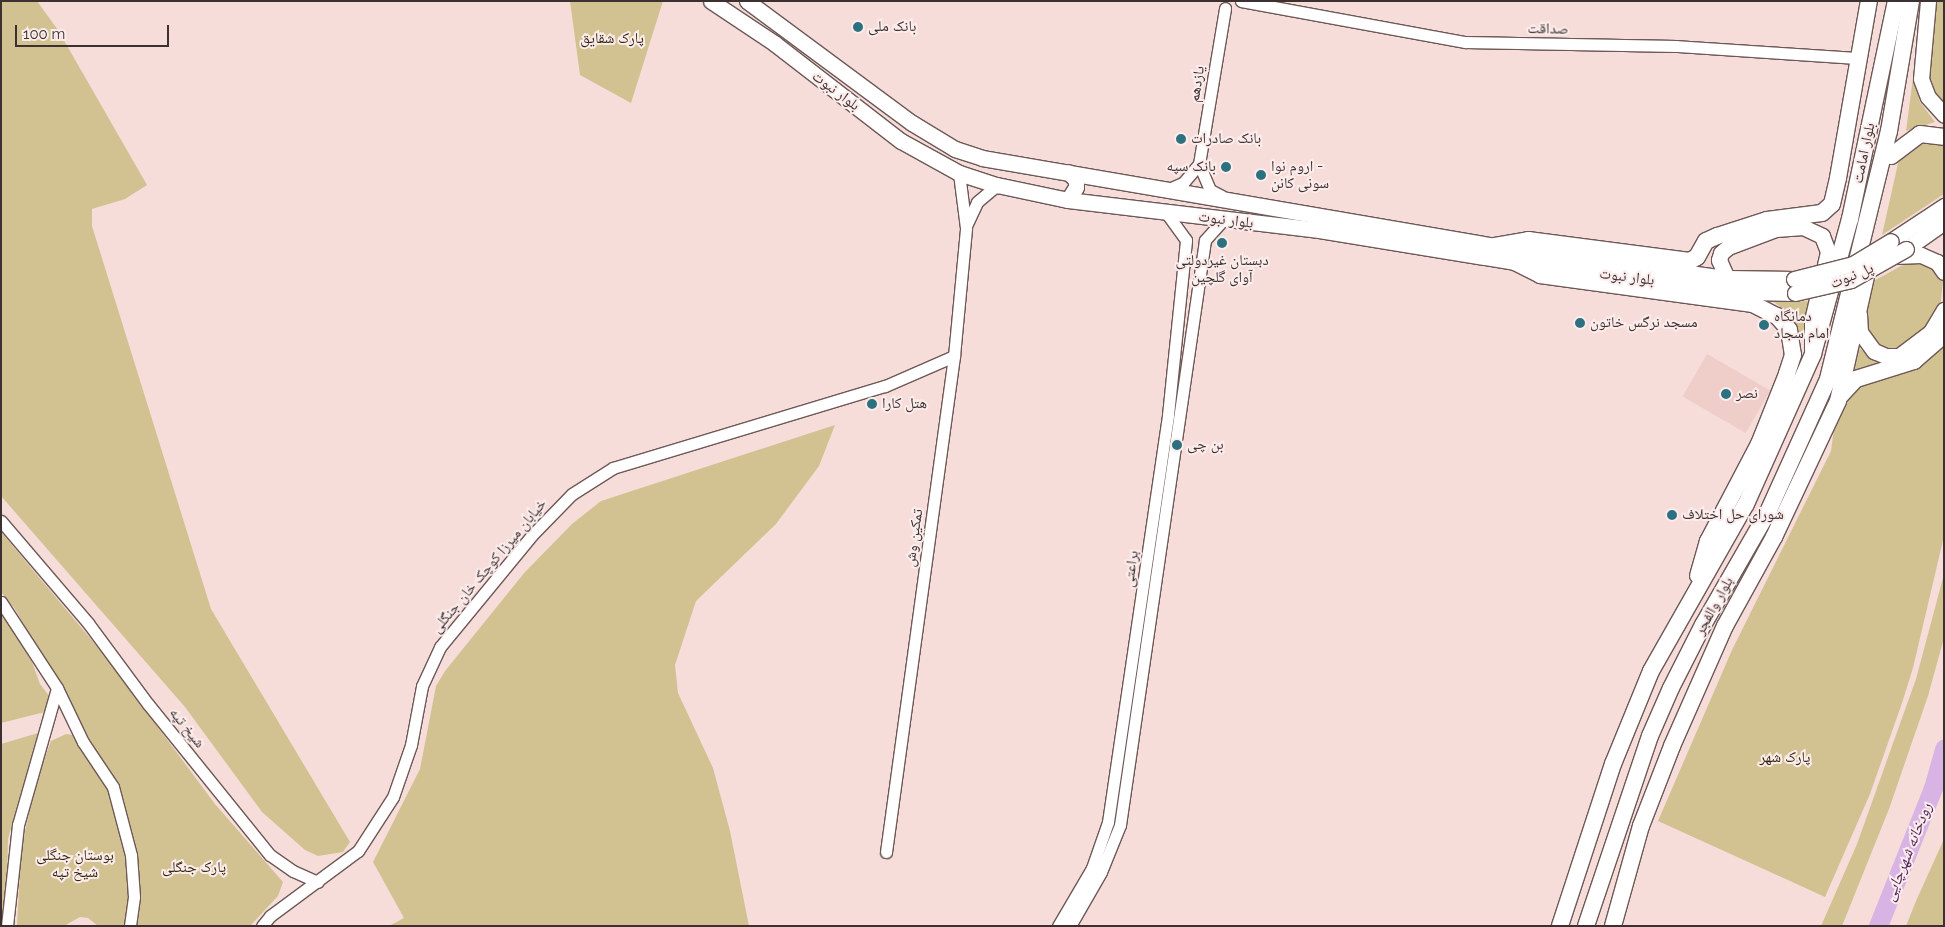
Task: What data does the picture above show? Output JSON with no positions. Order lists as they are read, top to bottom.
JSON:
{
  "streets": {
    "highway": ["بلوار امامت", "بلوار والفجر"],
    "main road": ["بلوار نبوت", "پل نبوت"],
    "street": [
      "صداقت",
      "یازدهم",
      "تمکین وش",
      "خیابان میرزا کوچک خان جنگلی",
      "براعتی",
      "شیخ تپه"
    ]
  },
  "crossings": [
    ["بلوار نبوت", "پل نبوت"],
    ["بلوار نبوت", "براعتی"],
    ["بلوار امامت", "بلوار والفجر"],
    ["تمکین وش", "خیابان میرزا کوچک خان جنگلی"],
    ["خیابان میرزا کوچک خان جنگلی", "شیخ تپه"]
  ],
  "water": ["رودخانه شهرچایی"],
  "parks": [
    "پارک شقایق",
    "پارک شهر",
    "بوستان جنگلی شیخ تپه",
    "پارک جنگلی"
  ],
  "places": [
    "بانک ملی",
    "بانک صادرات",
    "بانک سپه",
    "اروم نوا - سونی کانن",
    "دبستان غیردولتی آوای گلچین",
    "مسجد نرگس خاتون",
    "دمانگاه امام سجاد",
    "نصر",
    "هتل کارا",
    "بن چی",
    "شورای حل اختلاف"
  ],
  "scale_bar": "100 m"
}
